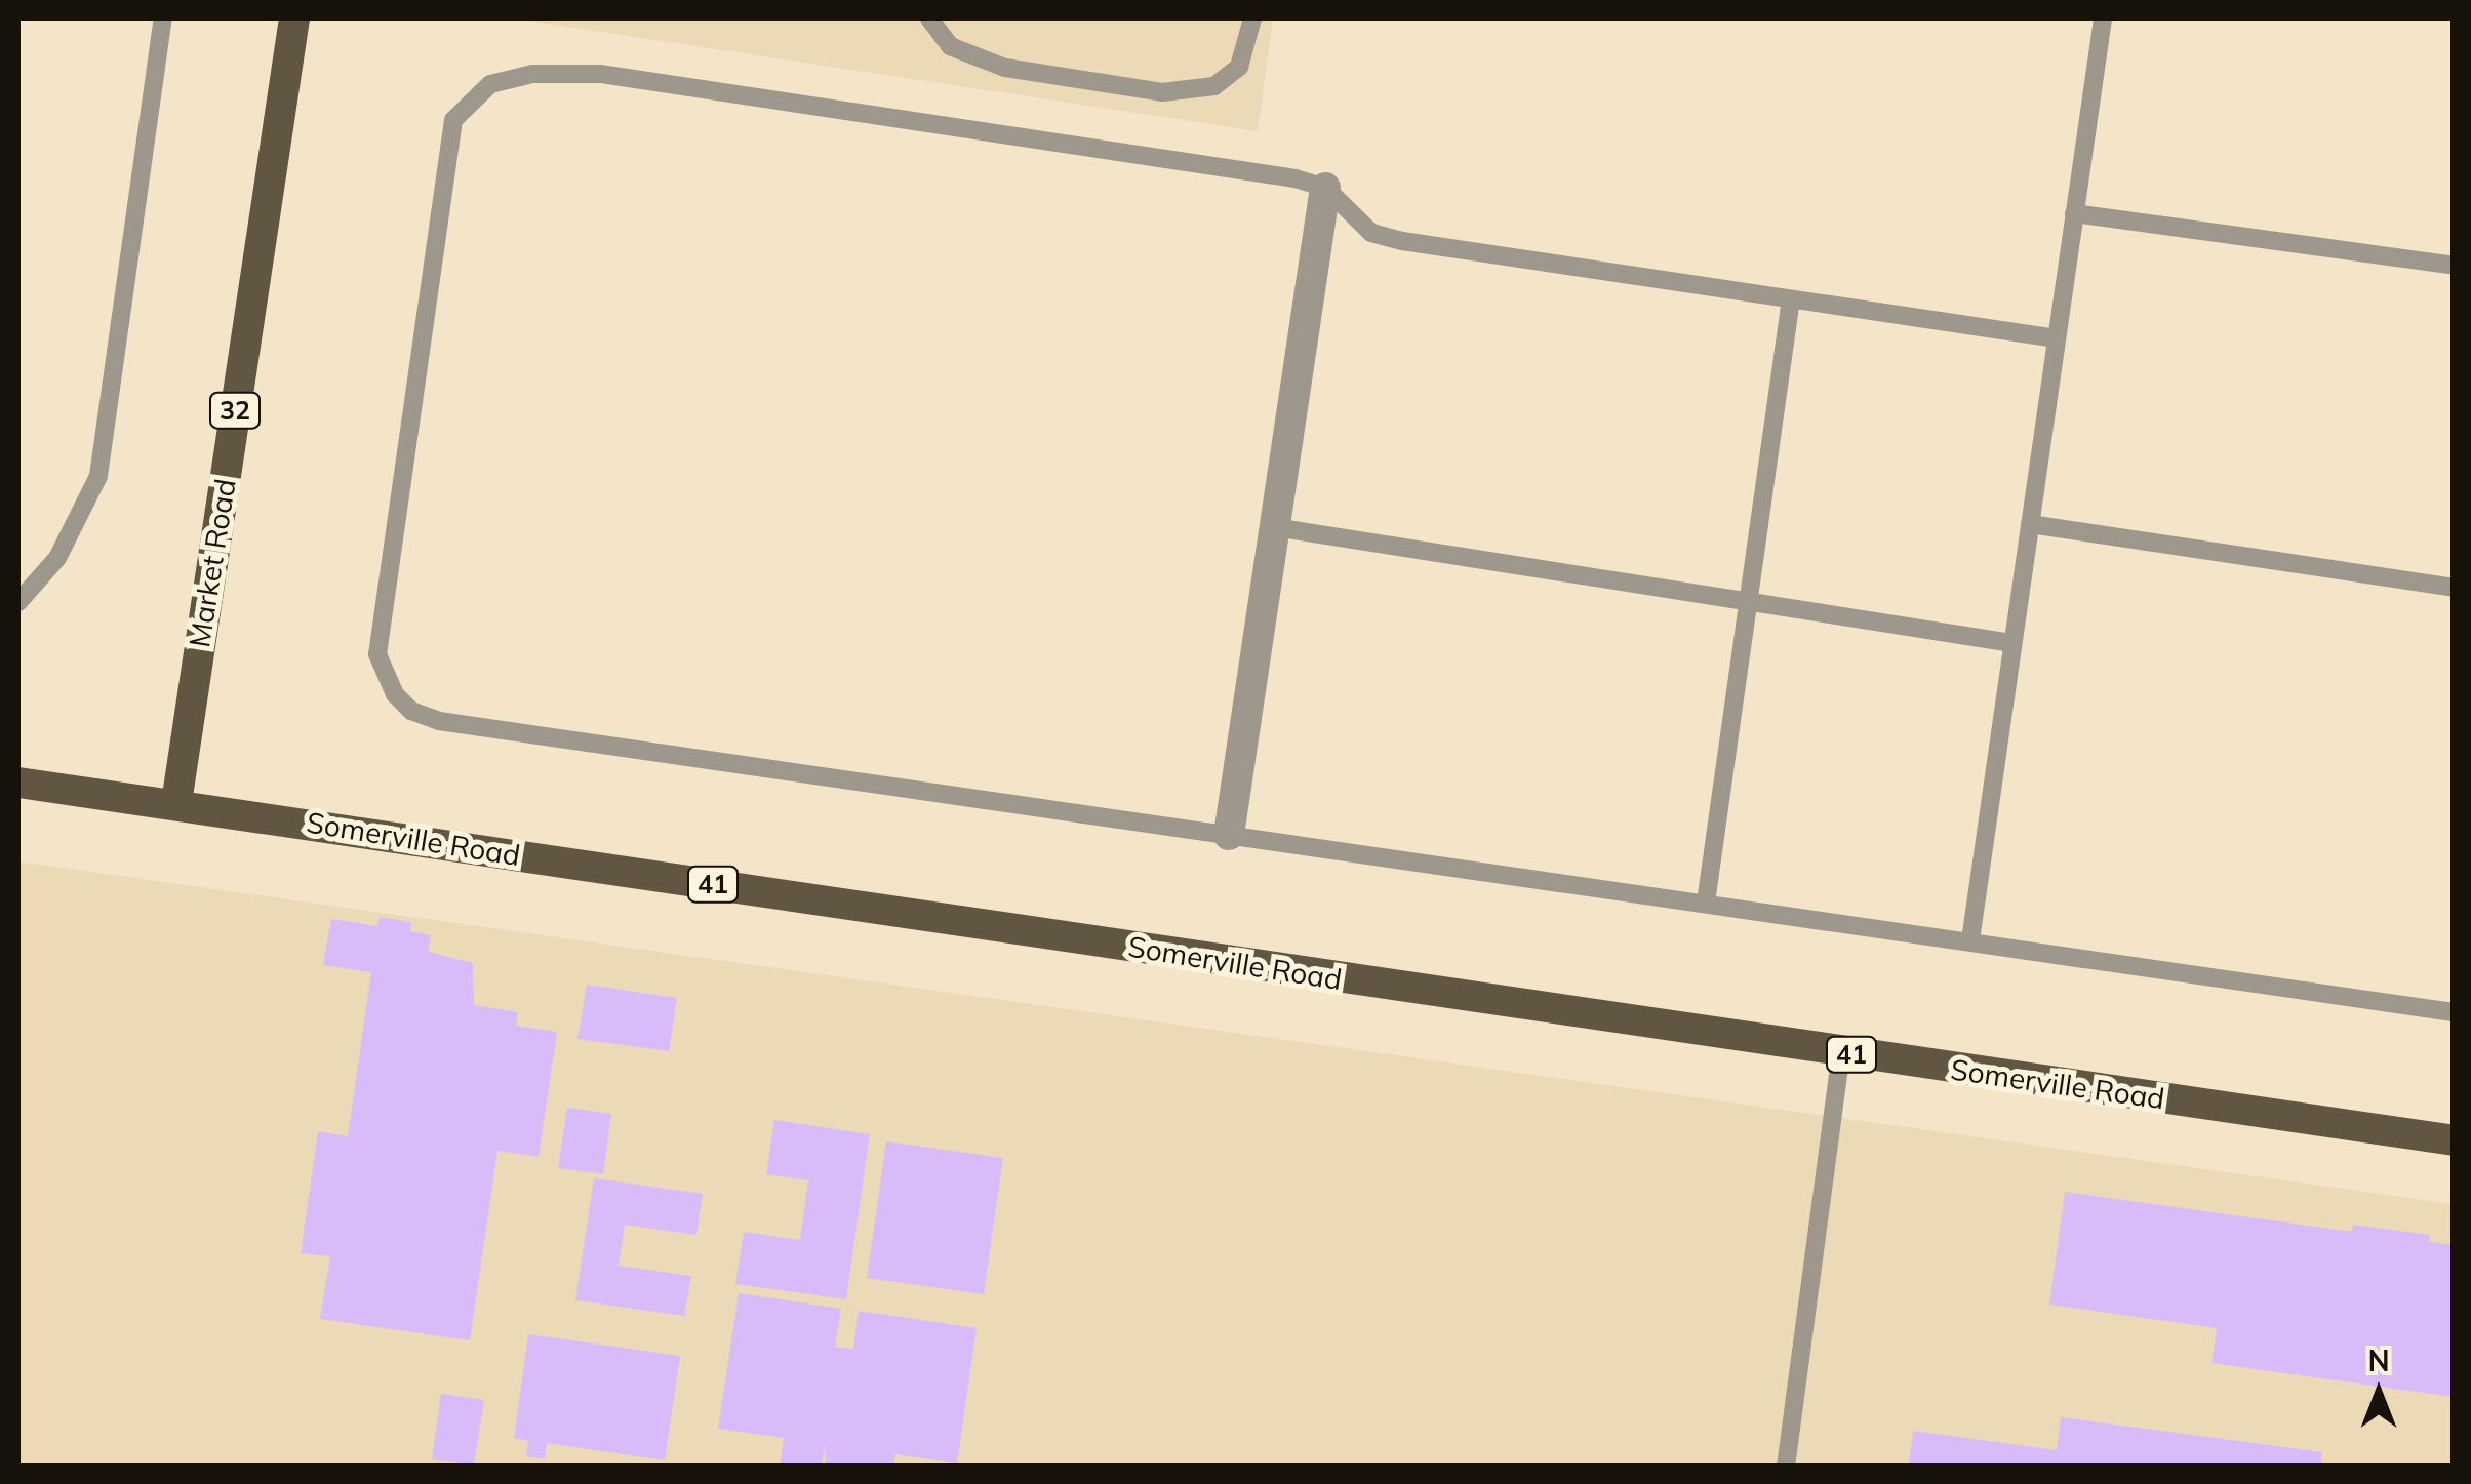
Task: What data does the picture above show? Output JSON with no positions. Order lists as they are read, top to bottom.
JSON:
{
  "streets": {
    "main road": [
      "32",
      "Market Road",
      "Somerville Road",
      "41"
    ]
  },
  "crossings": [
    ["Market Road", "Somerville Road"]
  ],
  "north": "top"
}
